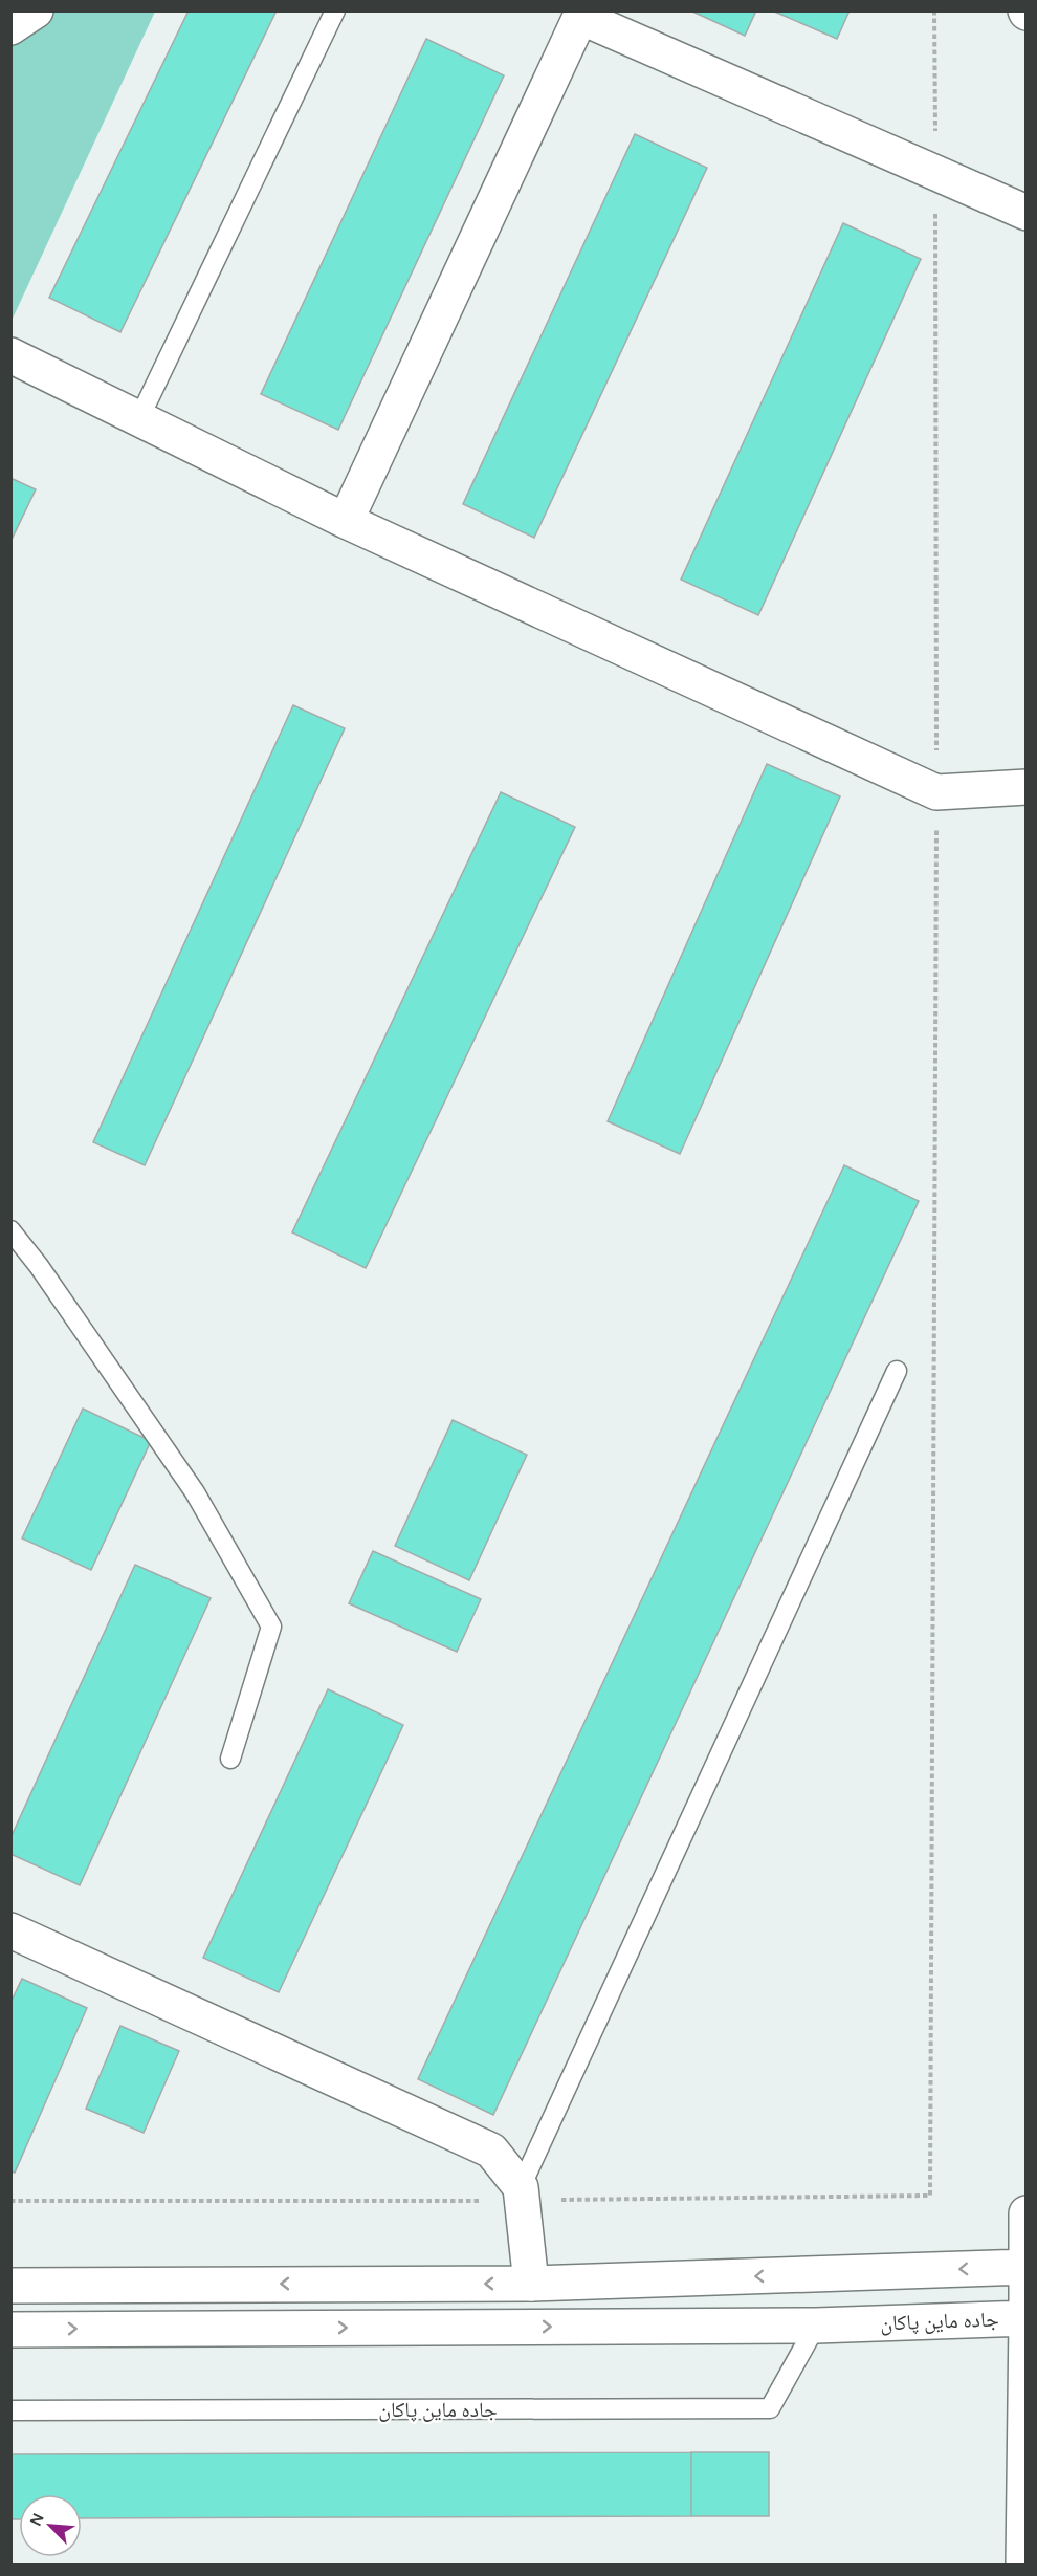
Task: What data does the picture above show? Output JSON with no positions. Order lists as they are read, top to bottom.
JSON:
{
  "streets": {
    "street": ["جاده ماین پاکان"]
  },
  "north": "top left"
}
